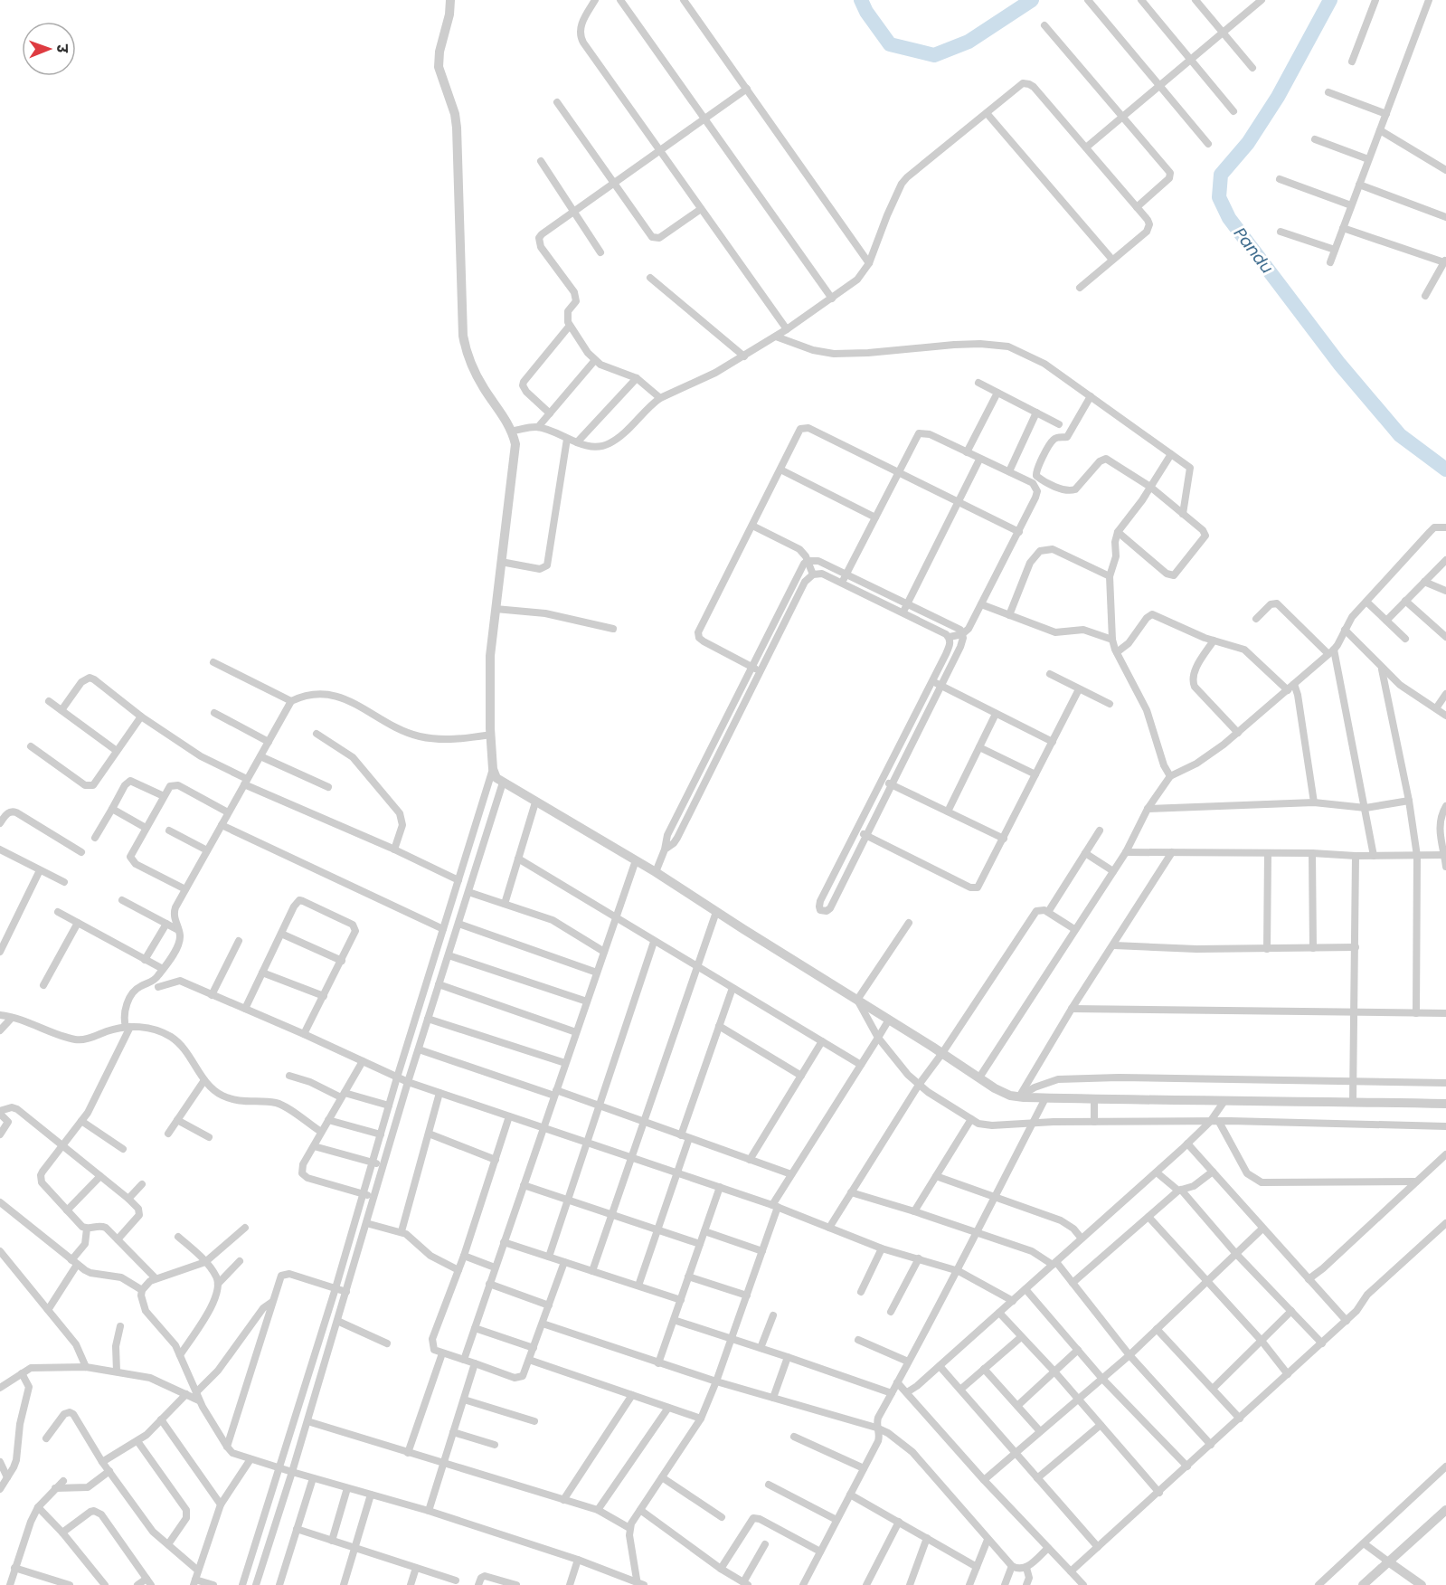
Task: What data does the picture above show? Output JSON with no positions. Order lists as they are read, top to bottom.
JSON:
{
  "water": ["Pandu"],
  "north": "right"
}
